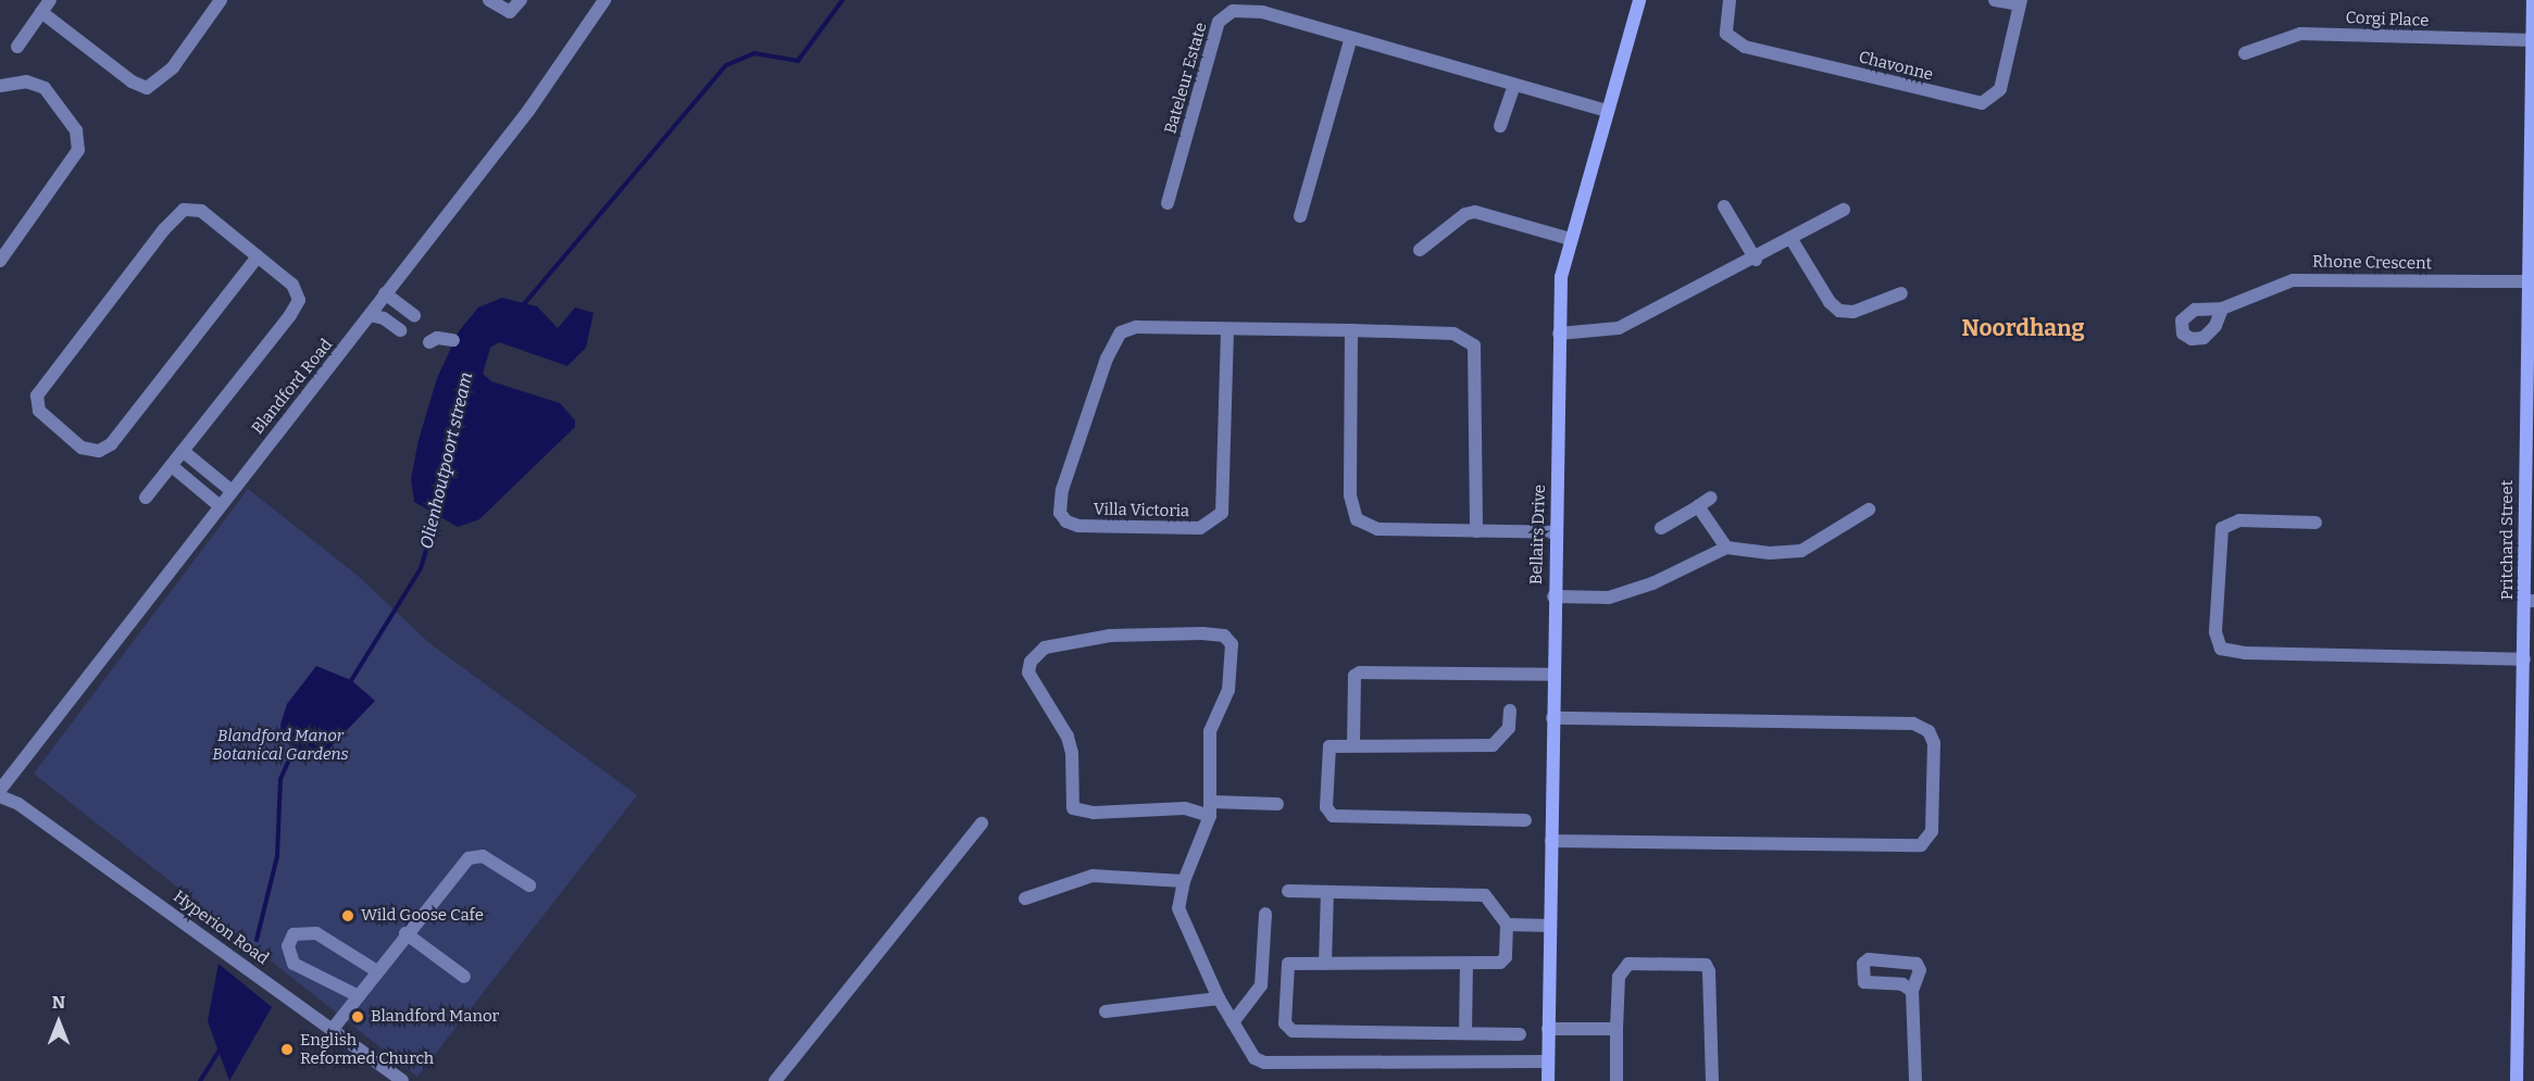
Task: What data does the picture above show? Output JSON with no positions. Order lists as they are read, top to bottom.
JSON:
{
  "streets": {
    "street": [
      "Corgi Place",
      "Chavonne",
      "Bateleur Estate",
      "Rhone Crescent",
      "Blandford Road",
      "Villa Victoria",
      "Bellairs Drive",
      "Pritchard Street",
      "Hyperion Road"
    ]
  },
  "crossings": [
    ["Corgi Place", "Pritchard Street"],
    ["Bateleur Estate", "Bellairs Drive"],
    ["Rhone Crescent", "Pritchard Street"],
    ["Blandford Road", "Hyperion Road"]
  ],
  "districts": ["Noordhang"],
  "water": ["Olienhoutpoort stream"],
  "parks": ["Blandford Manor Botanical Gardens"],
  "places": ["Wild Goose Cafe", "Blandford Manor", "English Reformed Church"],
  "north": "top"
}
